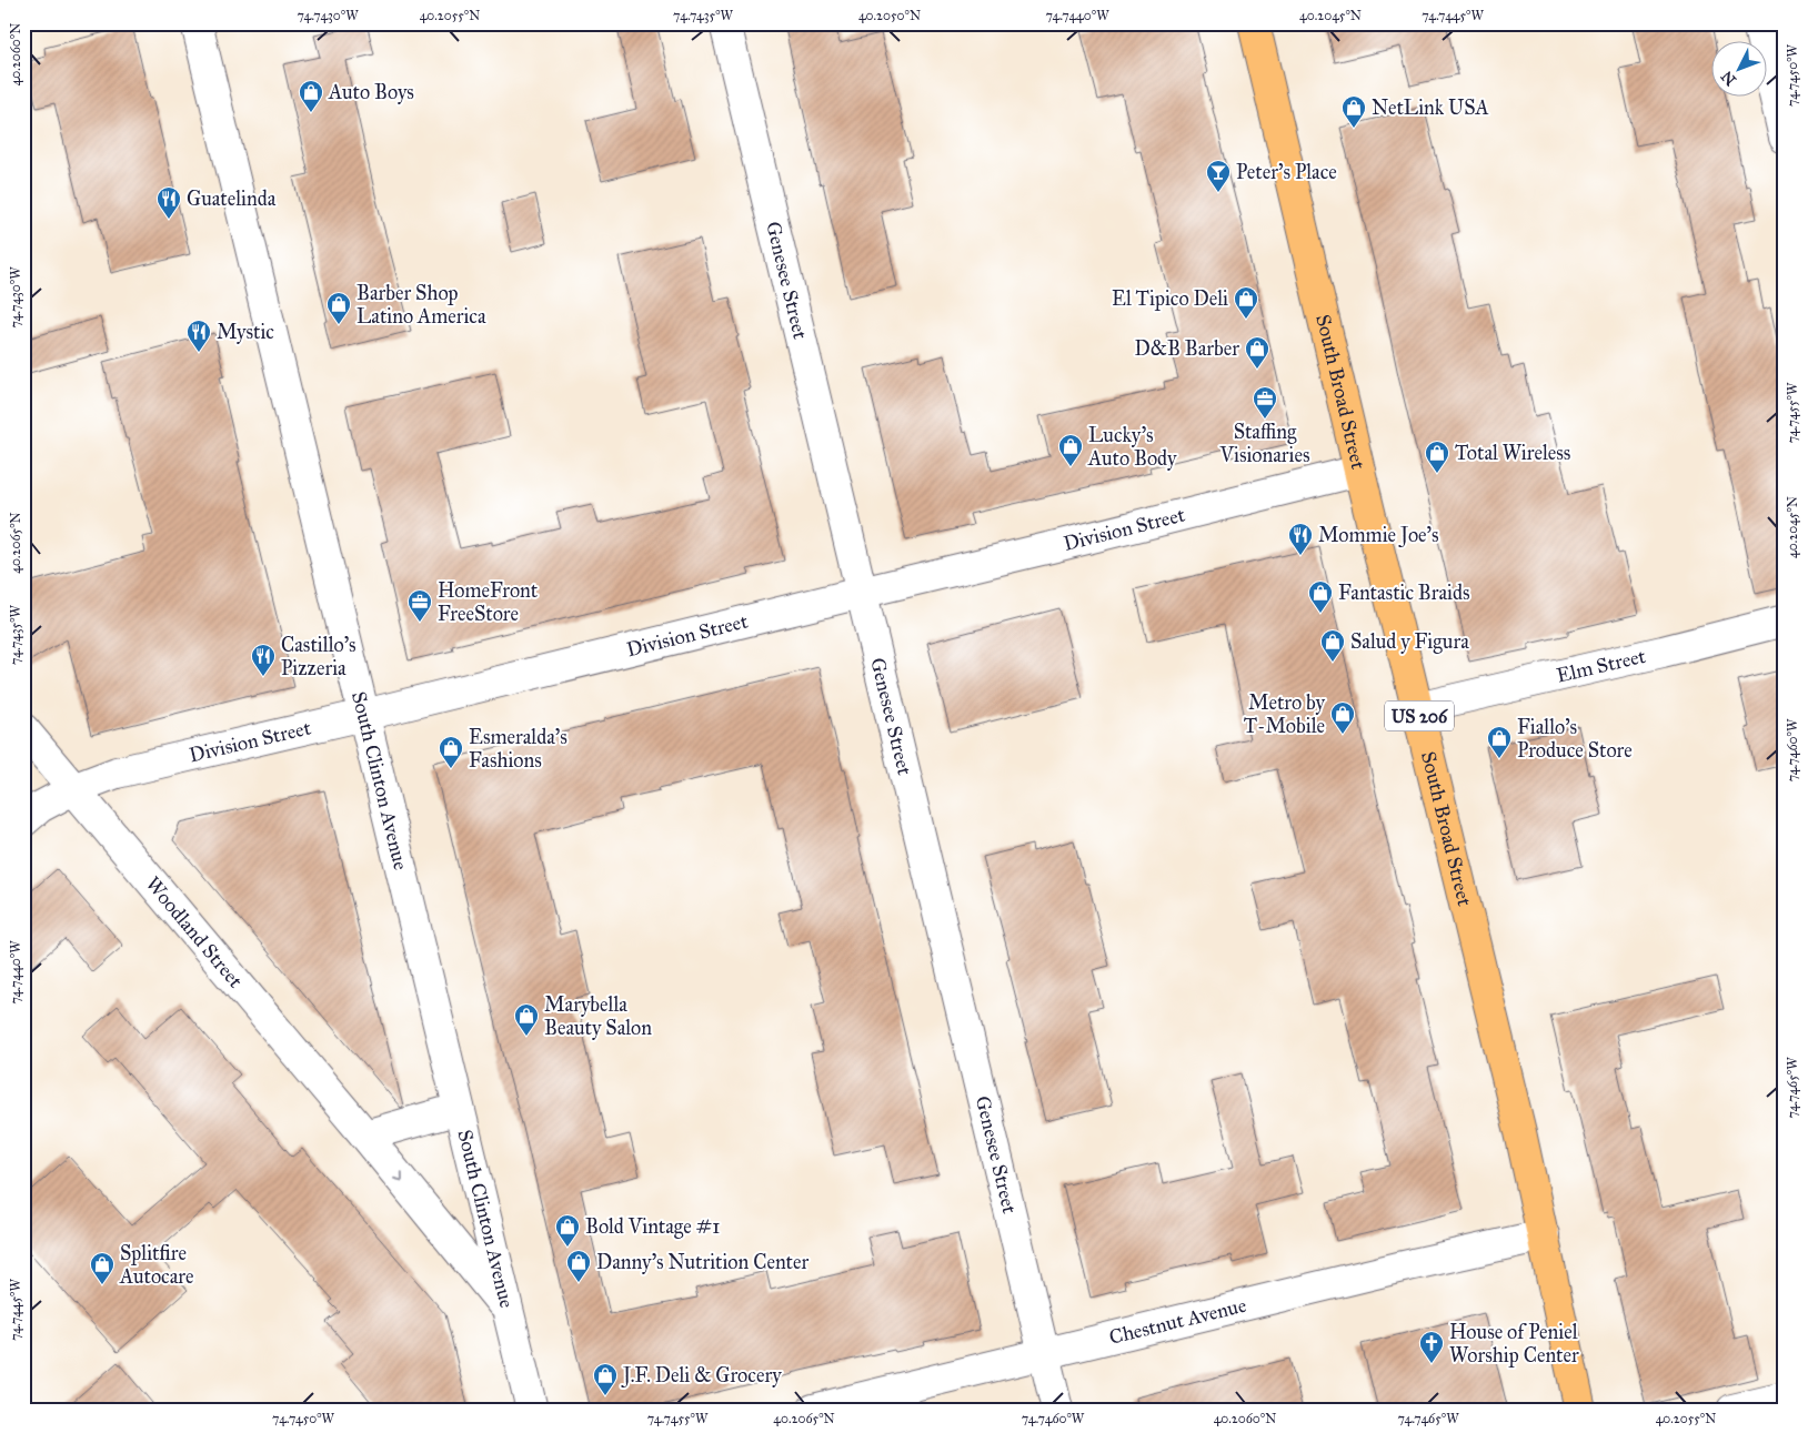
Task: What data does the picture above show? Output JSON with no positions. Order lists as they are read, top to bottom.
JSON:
{
  "streets": {
    "main road": ["South Broad Street", "US 206"],
    "street": [
      "Genesee Street",
      "Division Street",
      "Elm Street",
      "South Clinton Avenue",
      "Woodland Street",
      "Chestnut Avenue"
    ]
  },
  "crossings": [
    ["Genesee Street", "Division Street"],
    ["Genesee Street", "Chestnut Avenue"],
    ["South Broad Street", "Division Street"],
    ["South Broad Street", "Elm Street"],
    ["South Broad Street", "Chestnut Avenue"],
    ["Division Street", "South Clinton Avenue"],
    ["Division Street", "Woodland Street"],
    ["South Clinton Avenue", "Woodland Street"]
  ],
  "places": {
    "shop": [
      "Auto Boys",
      "NetLink USA",
      "El Tipico Deli",
      "Barber Shop Latino America",
      "D&B Barber",
      "Lucky's Auto Body",
      "Total Wireless",
      "Fantastic Braids",
      "Salud y Figura",
      "Metro by T-Mobile",
      "Fiallo's Produce Store",
      "Esmeralda's Fashions",
      "Marybella Beauty Salon",
      "Bold Vintage #1",
      "Danny's Nutrition Center",
      "Splitfire Autocare",
      "J.F. Deli & Grocery"
    ],
    "bar": ["Peter's Place"],
    "restaurant": [
      "Guatelinda",
      "Mystic",
      "Mommie Joe's",
      "Castillo's Pizzeria"
    ],
    "office": ["Staffing Visionaries", "HomeFront FreeStore"],
    "church": ["House of Peniel Worship Center"]
  },
  "north": "bottom left",
  "coordinates": [
    "74.7430°W",
    "40.2055°N",
    "74.7435°W",
    "40.2050°N",
    "74.7440°W",
    "40.2045°N",
    "74.7445°W",
    "40.2060°N",
    "74.7450°W",
    "74.7455°W",
    "40.2065°N",
    "74.7460°W",
    "74.7465°W"
  ]
}
